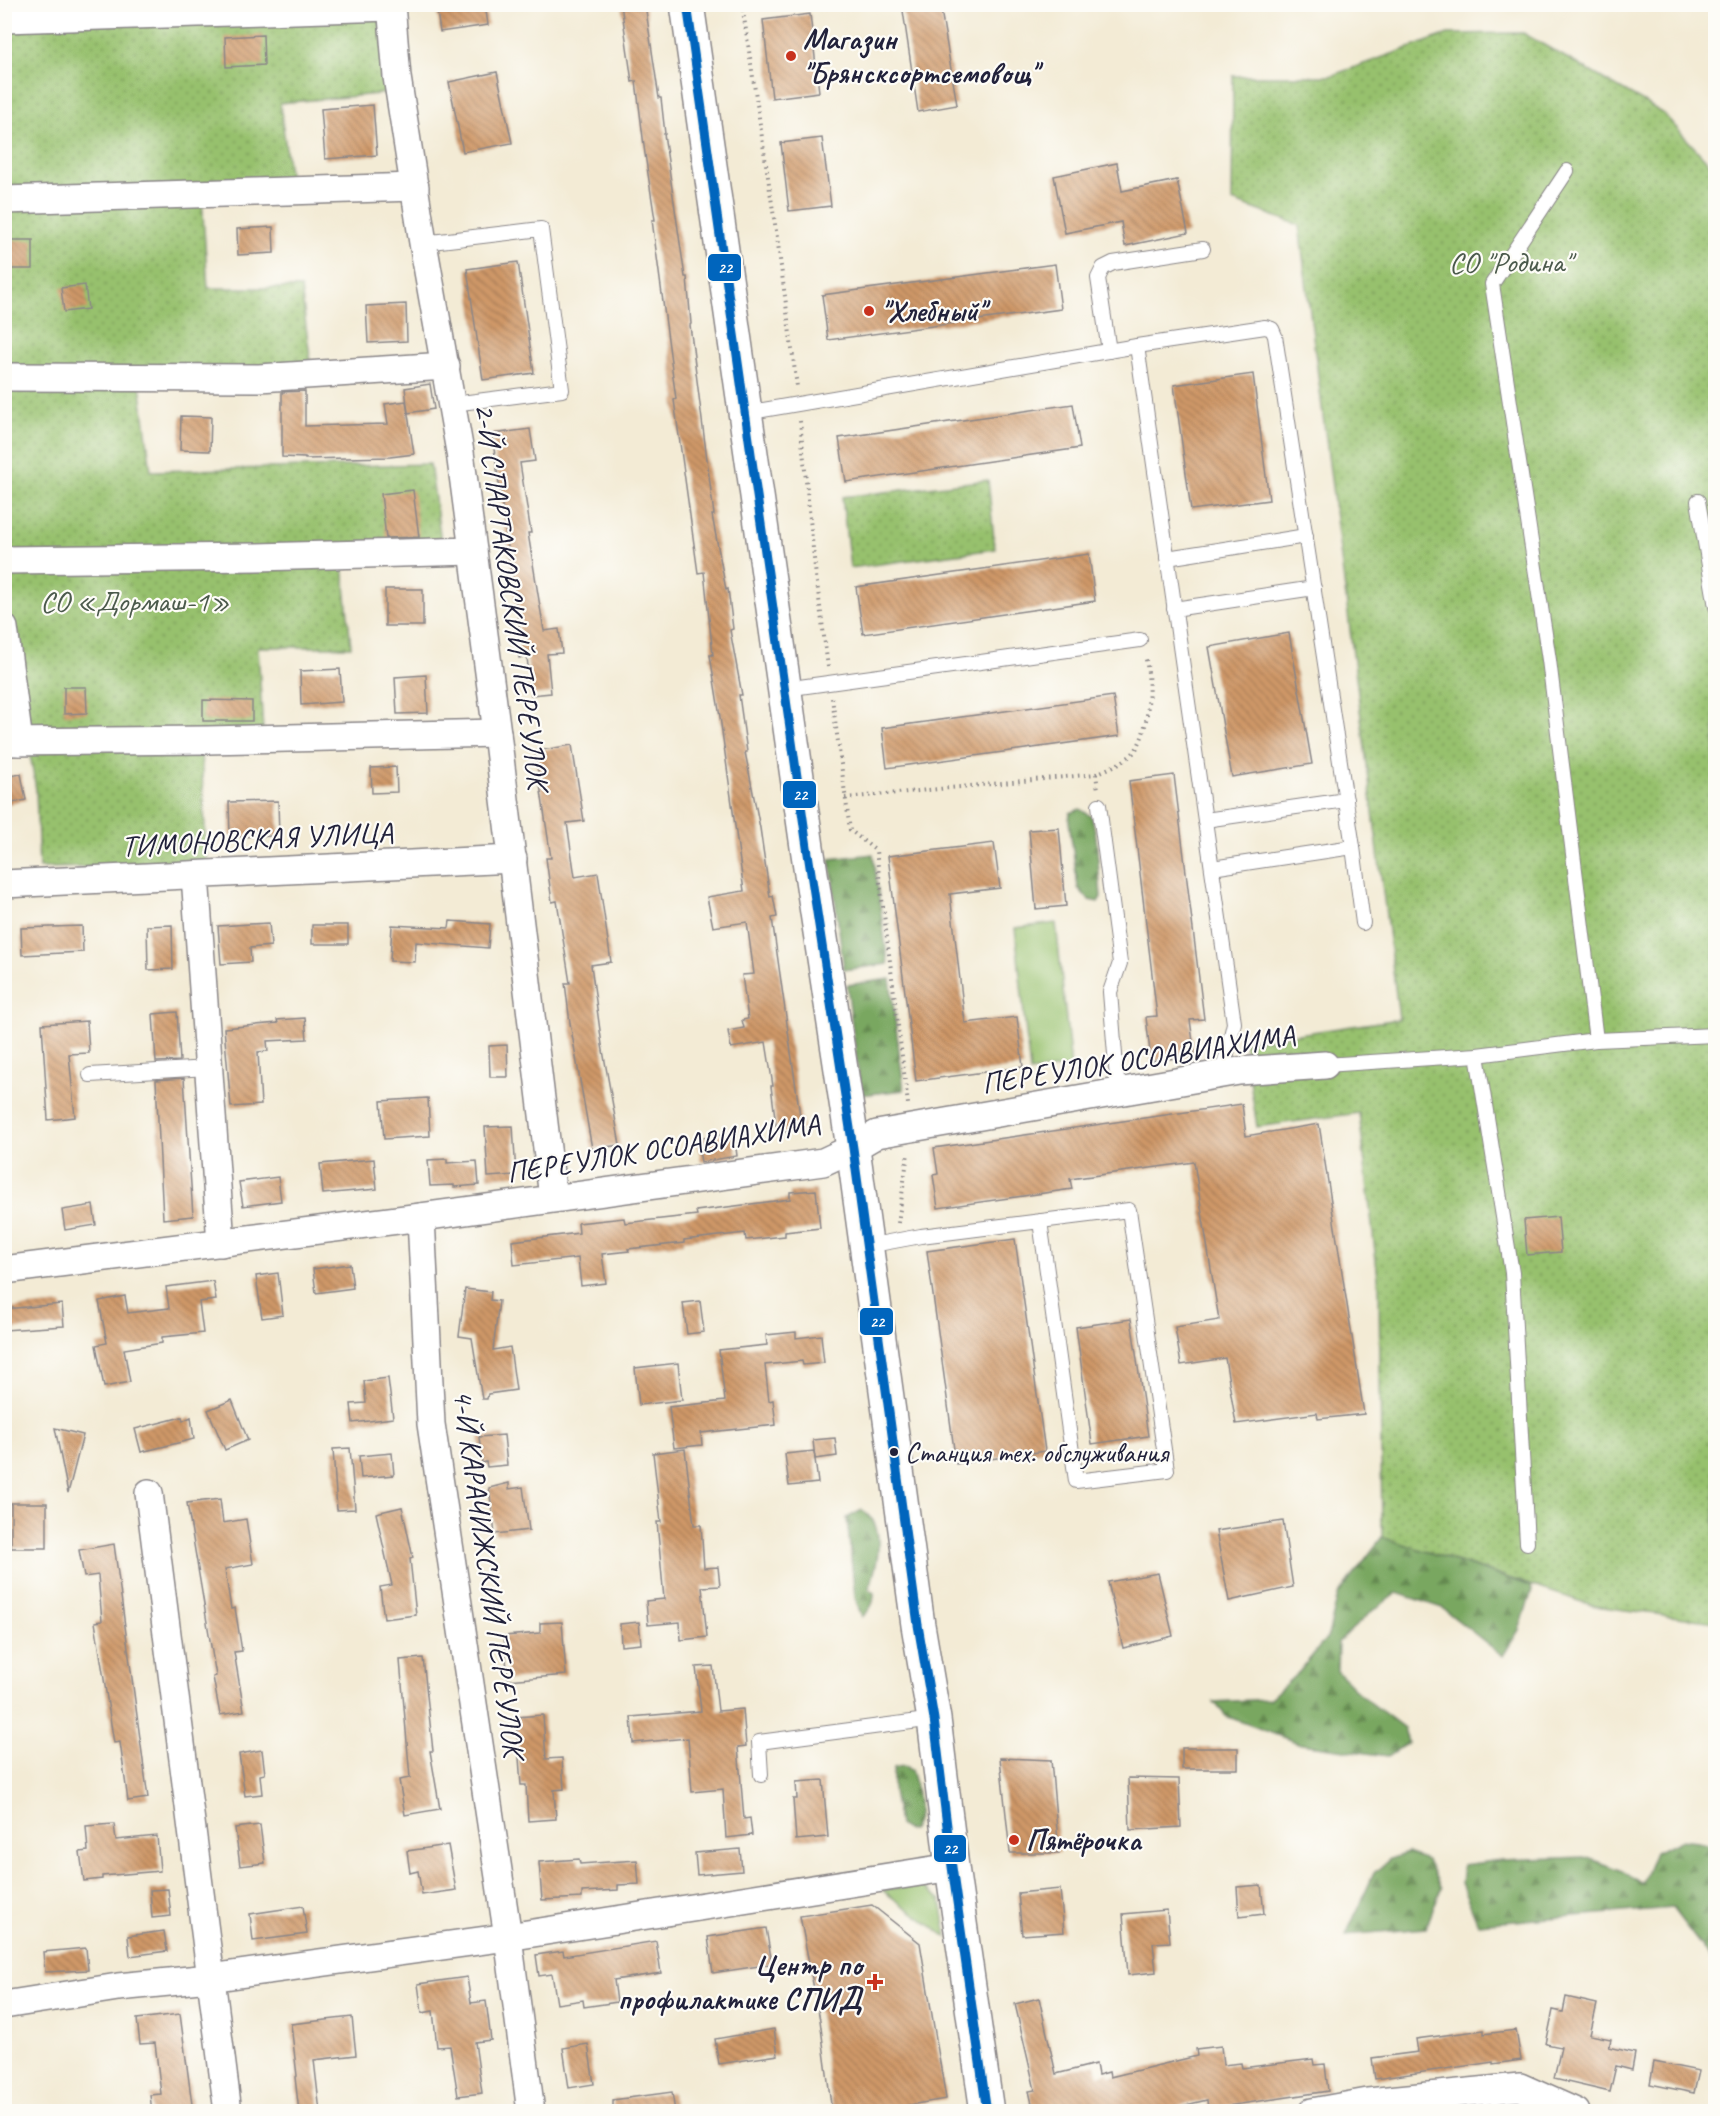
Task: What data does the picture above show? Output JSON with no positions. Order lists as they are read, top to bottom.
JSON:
{
  "streets": {
    "street": [
      "2-Й СПАРТАКОВСКИЙ ПЕРЕУЛОК",
      "ТИМОНОВСКАЯ УЛИЦА",
      "ПЕРЕУЛОК ОСОАВИАХИМА",
      "4-Й КАРАЧИЖСКИЙ ПЕРЕУЛОК"
    ]
  },
  "crossings": [
    ["2-Й СПАРТАКОВСКИЙ ПЕРЕУЛОК", "ТИМОНОВСКАЯ УЛИЦА"],
    ["2-Й СПАРТАКОВСКИЙ ПЕРЕУЛОК", "ПЕРЕУЛОК ОСОАВИАХИМА"],
    ["ПЕРЕУЛОК ОСОАВИАХИМА", "4-Й КАРАЧИЖСКИЙ ПЕРЕУЛОК"]
  ],
  "parks": ["СО \"Родина\"", "СО «Дормаш-1»"],
  "places": {
    "other": [
      "Магазин \"Брянсксортсемовощ\"",
      "\"Хлебный\"",
      "Станция тех. обслуживания",
      "Пятёрочка"
    ],
    "health": ["Центр по профилактике СПИД"]
  },
  "lines": ["transit line 22"]
}
